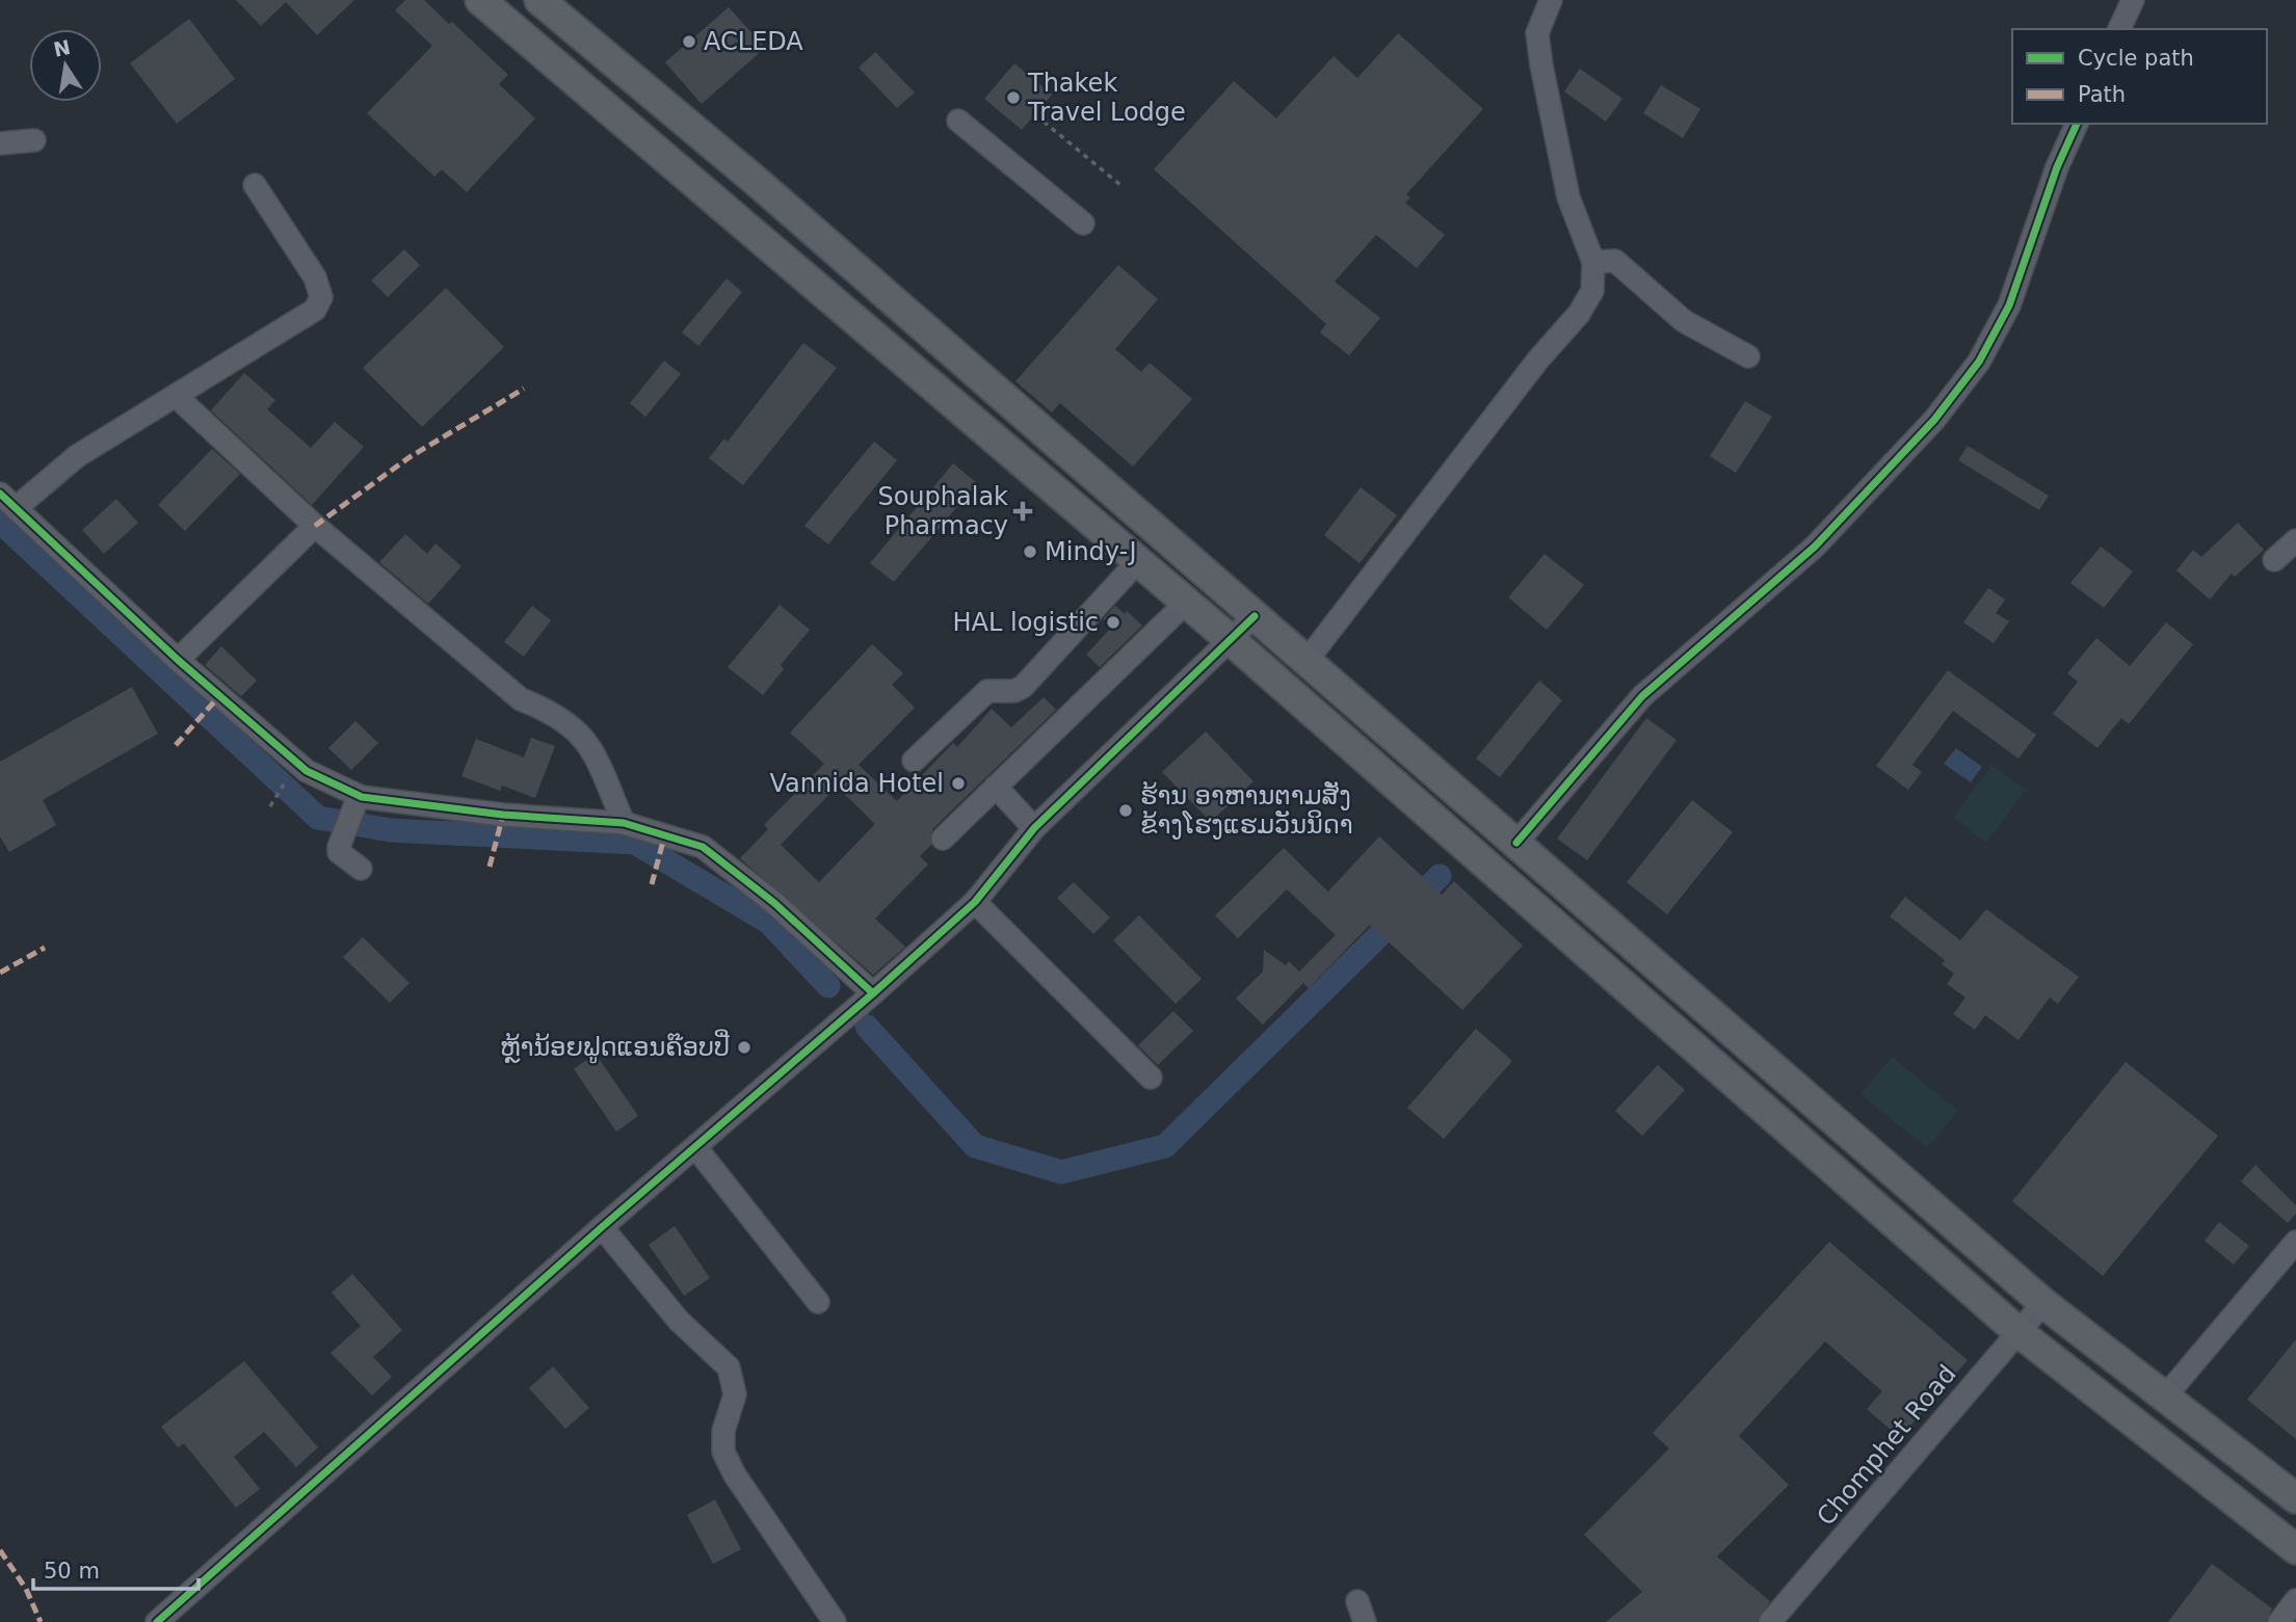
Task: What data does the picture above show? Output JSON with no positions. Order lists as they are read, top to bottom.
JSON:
{
  "streets": {
    "street": ["Chomphet Road"]
  },
  "places": {
    "other": [
      "ACLEDA",
      "Thakek Travel Lodge",
      "Mindy-J",
      "HAL logistic",
      "Vannida Hotel",
      "ຮ້ານ ອາຫານຕາມສັ່ງ ຂ້າງໂຮງແຮມວັນນິດາ",
      "ຫຼ້ານ້ອຍຟູດແອນຄ໊ອບປີ່"
    ],
    "health": ["Souphalak Pharmacy"]
  },
  "legend": ["Cycle path", "Path"],
  "scale_bar": "50 m",
  "north": "top"
}
